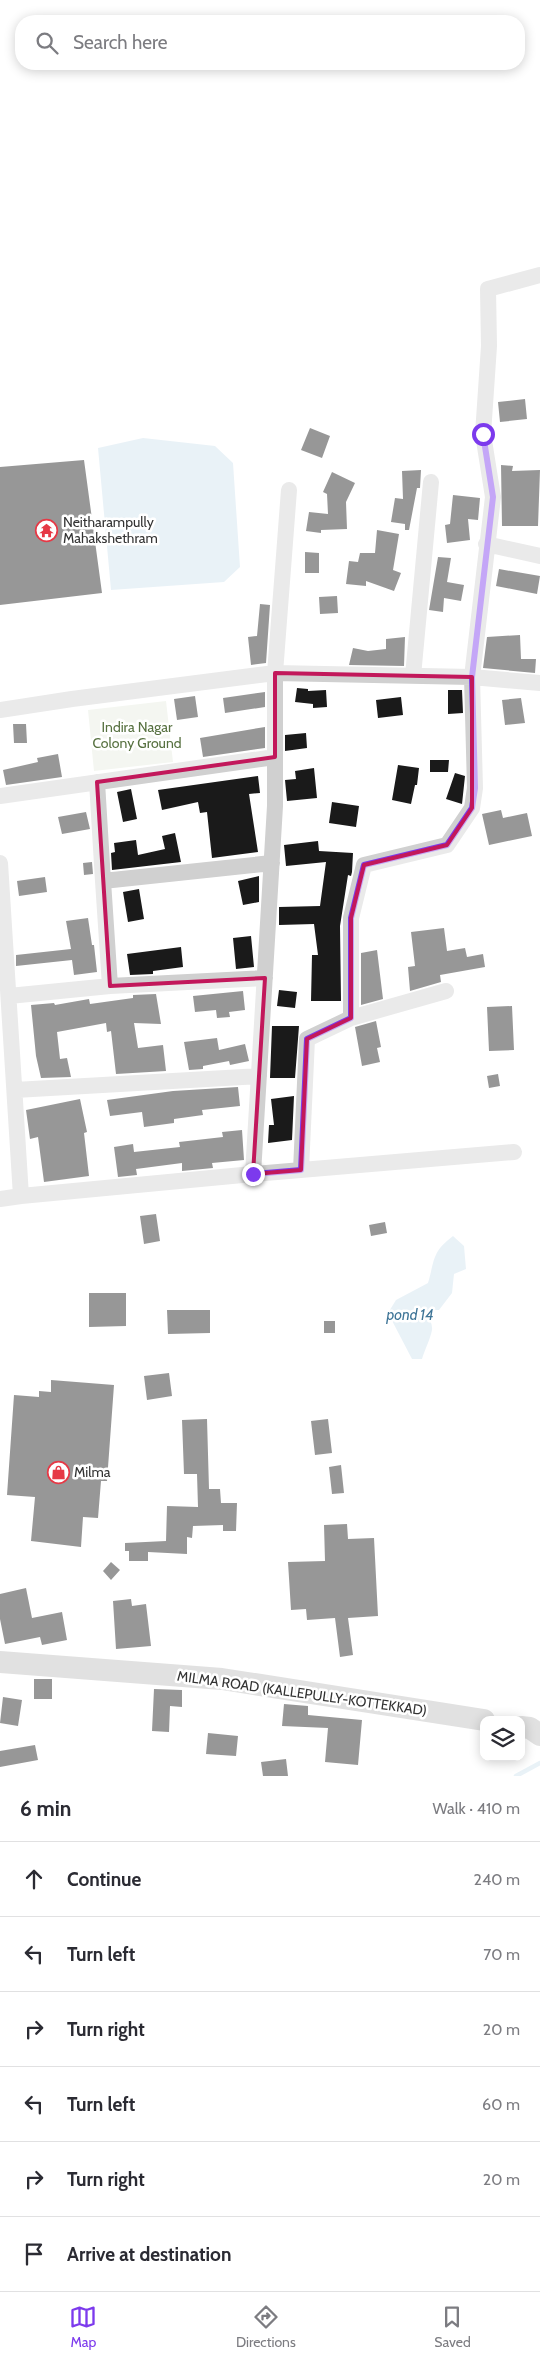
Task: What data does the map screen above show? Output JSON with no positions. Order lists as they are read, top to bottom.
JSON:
{
  "streets": {
    "main road": ["MILMA ROAD (KALLEPULLY-KOTTEKKAD)"]
  },
  "water": ["pond 14"],
  "parks": ["Indira Nagar Colony Ground"],
  "places": {
    "temple": ["Neitharampully Mahakshethram"],
    "shop": ["Milma"]
  },
  "page": {
    "search": "Search here",
    "heading": ["6 min", "Walk · 410 m"],
    "list": [
      ["Continue", "240 m"],
      ["Turn left", "70 m"],
      ["Turn right", "20 m"],
      ["Turn left", "60 m"],
      ["Turn right", "20 m"],
      "Arrive at destination"
    ],
    "nav": ["Map", "Directions", "Saved"]
  }
}
